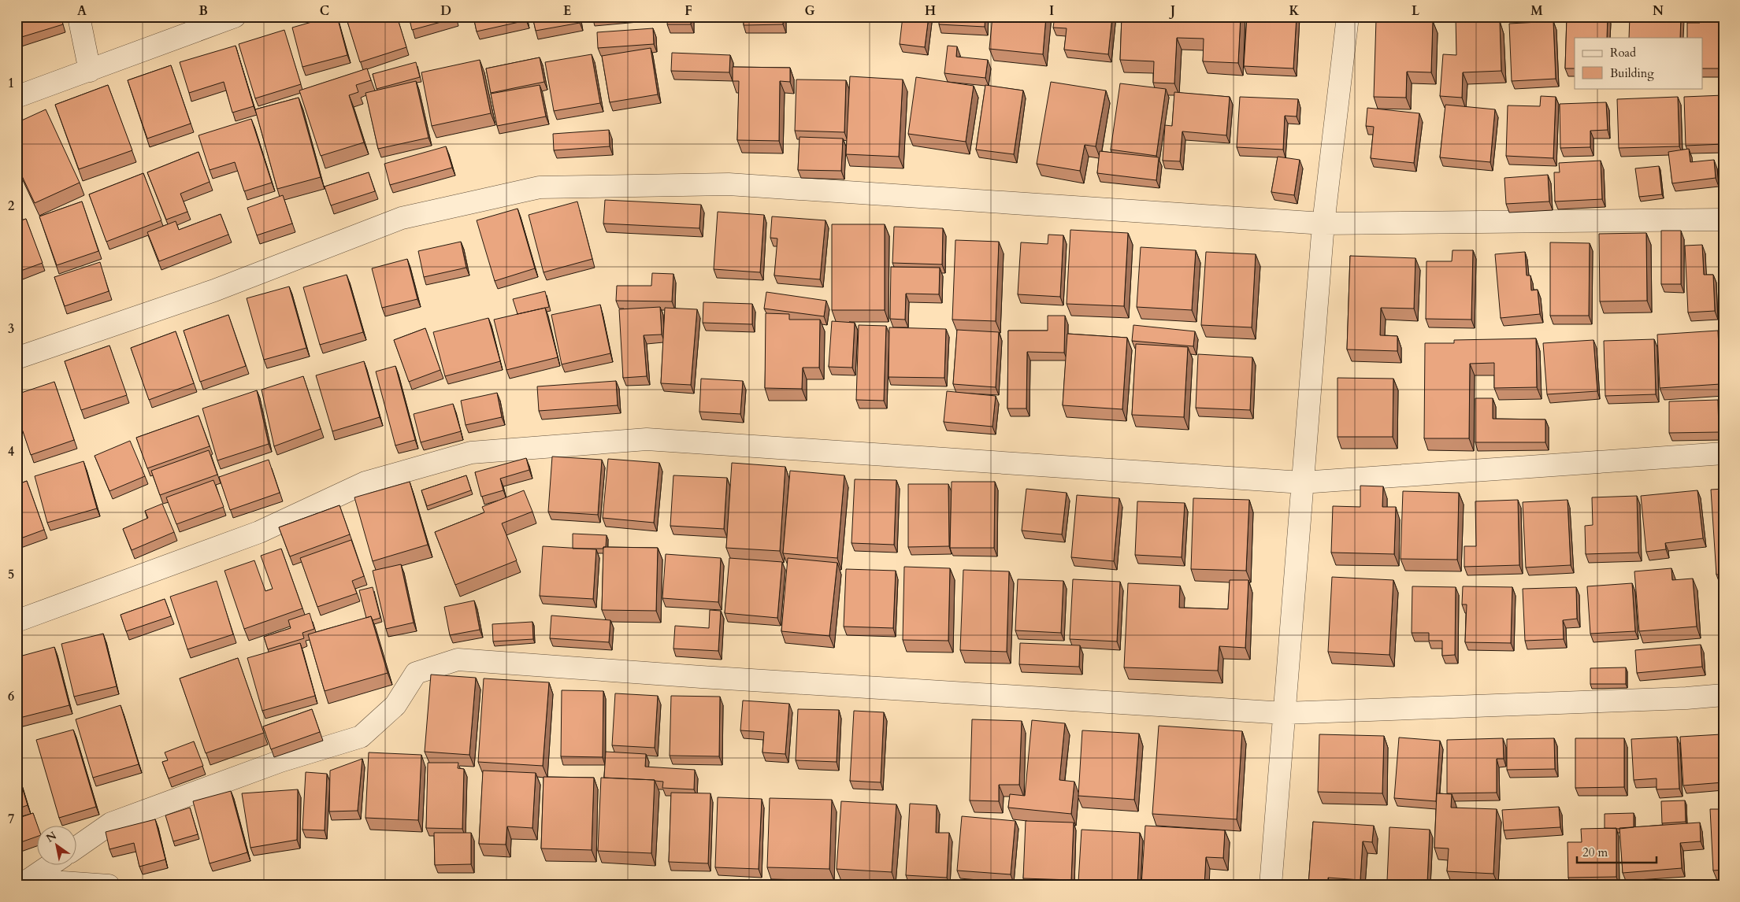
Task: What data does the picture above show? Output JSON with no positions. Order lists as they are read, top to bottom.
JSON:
{
  "legend": ["Road", "Building"],
  "scale_bar": "20 m",
  "north": "top left",
  "grid": {
    "columns": [
      "A",
      "B",
      "C",
      "D",
      "E",
      "F",
      "G",
      "H",
      "I",
      "J",
      "K",
      "L",
      "M",
      "N"
    ],
    "rows": [
      "1",
      "2",
      "3",
      "4",
      "5",
      "6",
      "7"
    ]
  }
}
